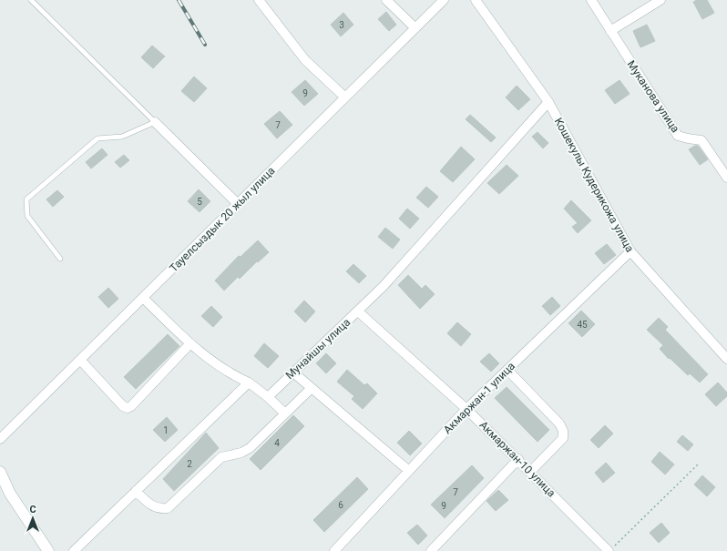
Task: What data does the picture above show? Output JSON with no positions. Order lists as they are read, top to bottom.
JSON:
{
  "streets": {
    "street": [
      "Муканова улица",
      "Кошекулы Кудерикожа улица",
      "Тауелсыздык 20 жыл улица",
      "Мунайшы улица",
      "Акмаржан-1 улица",
      "Акмаржан-10 улица"
    ]
  },
  "crossings": [
    ["Кошекулы Кудерикожа улица", "Мунайшы улица"],
    ["Кошекулы Кудерикожа улица", "Акмаржан-1 улица"],
    ["Мунайшы улица", "Акмаржан-10 улица"],
    ["Акмаржан-1 улица", "Акмаржан-10 улица"]
  ],
  "house_numbers": [
    "3",
    "9",
    "7",
    "5",
    "45",
    "1",
    "4",
    "2",
    "7",
    "6",
    "9"
  ],
  "north": "top"
}
